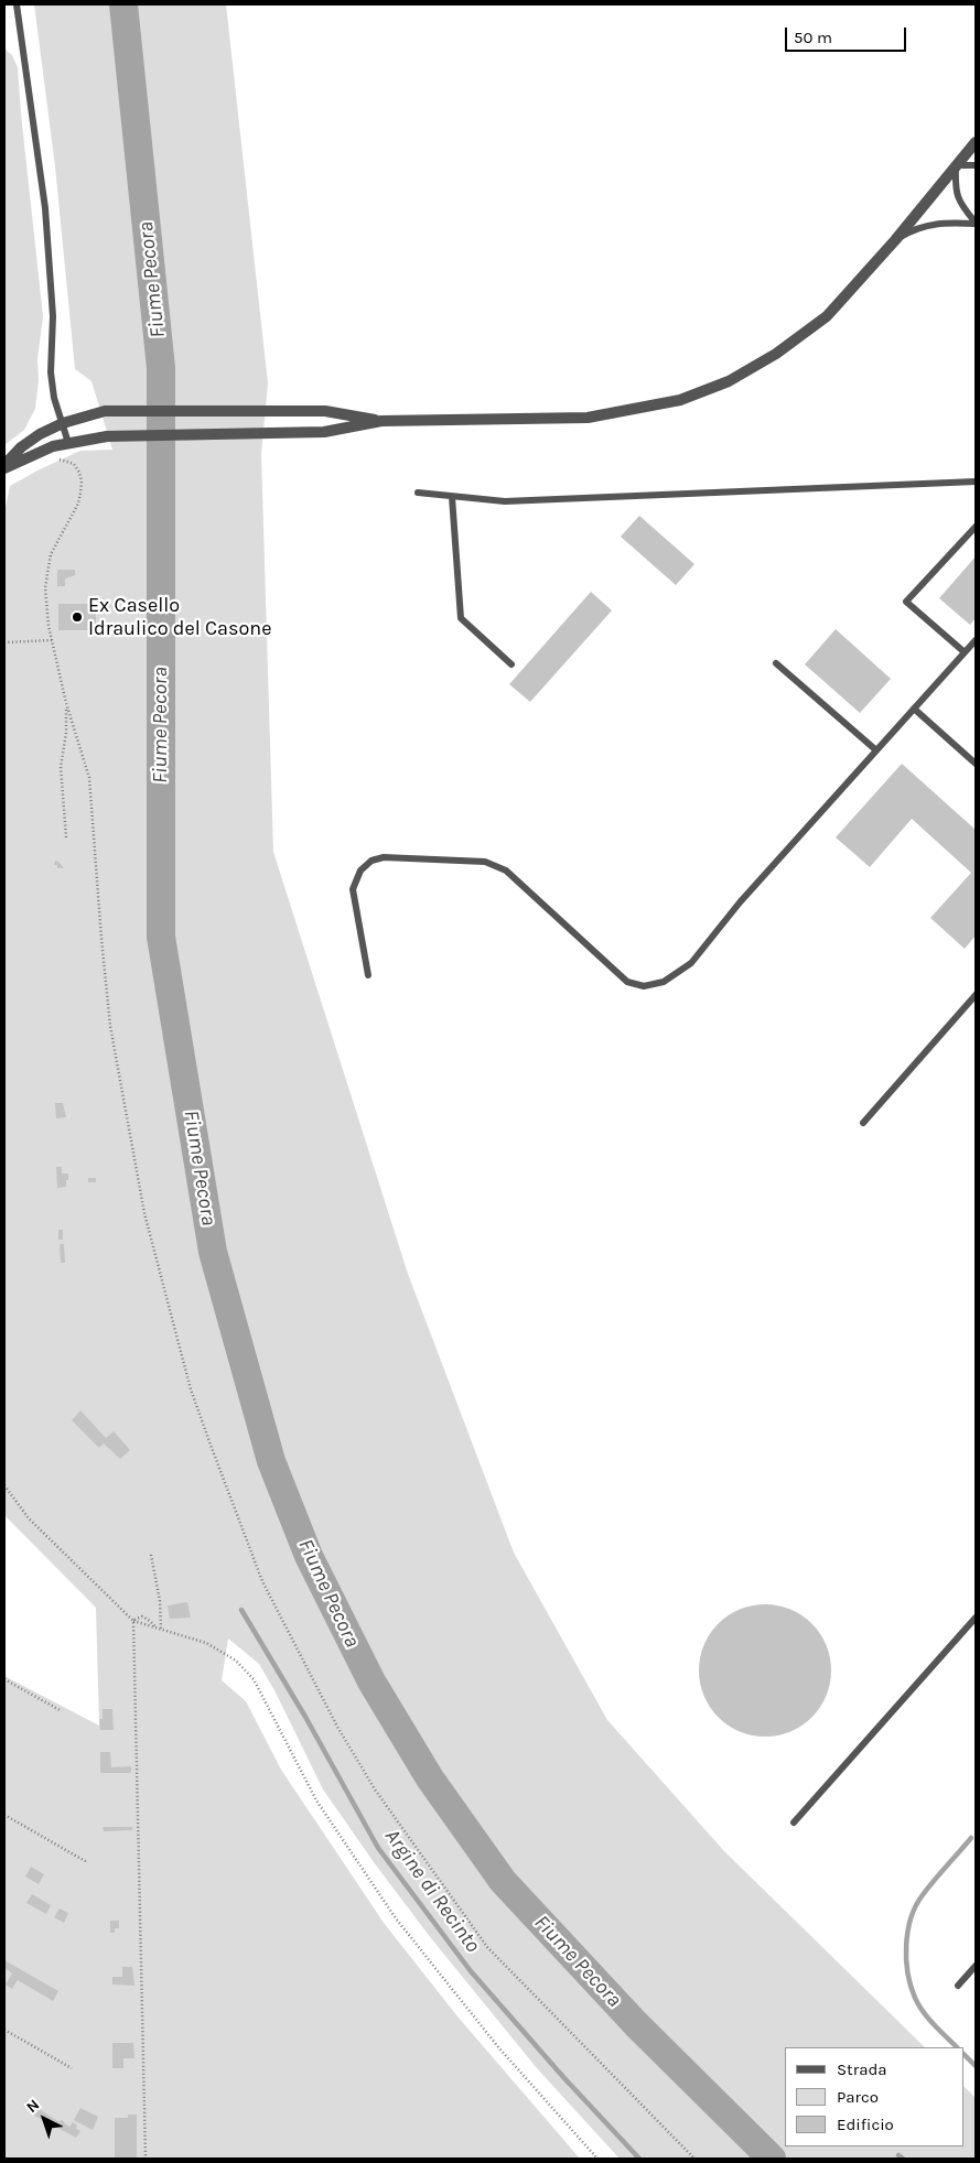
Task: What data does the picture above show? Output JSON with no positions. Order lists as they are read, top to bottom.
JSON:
{
  "water": ["Fiume Pecora", "Argine di Recinto"],
  "places": ["Ex Casello Idraulico del Casone"],
  "legend": ["Strada", "Parco", "Edificio"],
  "scale_bar": "50 m",
  "north": "top left"
}
